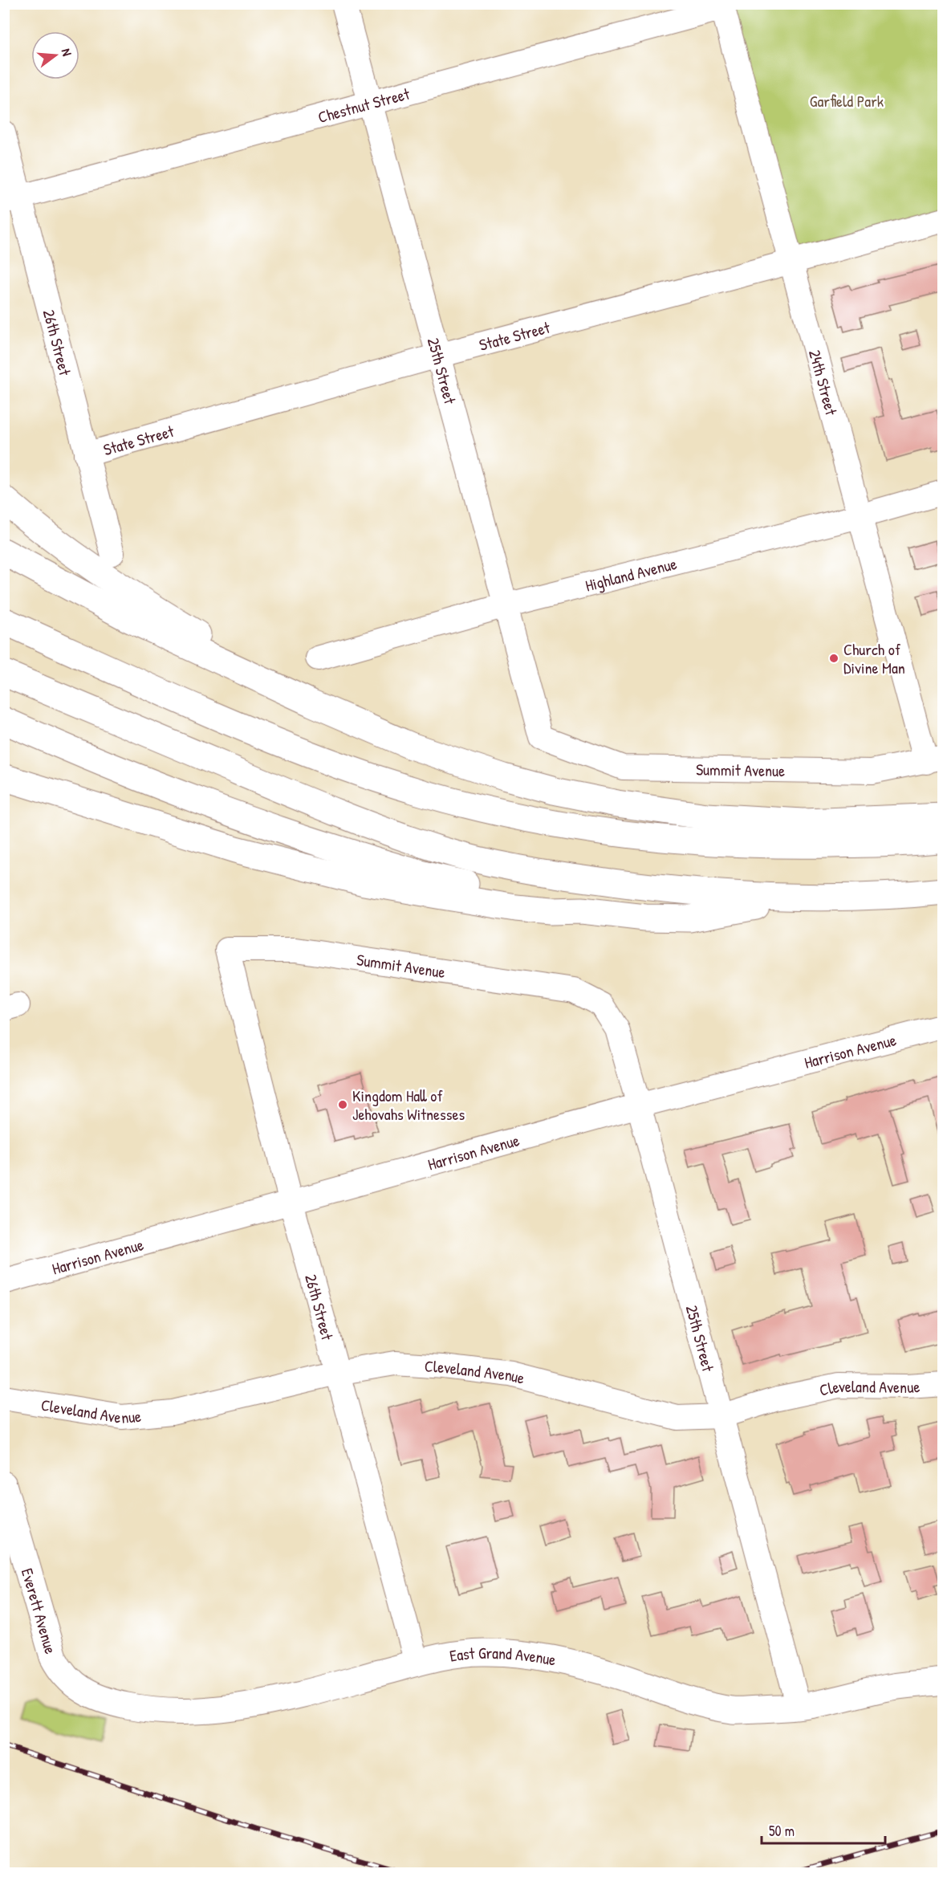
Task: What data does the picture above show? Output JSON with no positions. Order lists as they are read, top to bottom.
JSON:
{
  "streets": {
    "main road": ["Everett Avenue", "East Grand Avenue"],
    "street": [
      "Chestnut Street",
      "State Street",
      "26th Street",
      "25th Street",
      "24th Street",
      "Highland Avenue",
      "Summit Avenue",
      "Harrison Avenue",
      "Cleveland Avenue"
    ]
  },
  "crossings": [
    ["Chestnut Street", "26th Street"],
    ["Chestnut Street", "25th Street"],
    ["Chestnut Street", "24th Street"],
    ["State Street", "26th Street"],
    ["State Street", "25th Street"],
    ["State Street", "24th Street"],
    ["26th Street", "Summit Avenue"],
    ["26th Street", "Harrison Avenue"],
    ["26th Street", "Cleveland Avenue"],
    ["26th Street", "East Grand Avenue"],
    ["25th Street", "Highland Avenue"],
    ["25th Street", "Summit Avenue"],
    ["25th Street", "Harrison Avenue"],
    ["25th Street", "Cleveland Avenue"],
    ["25th Street", "East Grand Avenue"],
    ["24th Street", "Highland Avenue"],
    ["24th Street", "Summit Avenue"],
    ["Everett Avenue", "East Grand Avenue"]
  ],
  "parks": ["Garfield Park"],
  "places": ["Church of Divine Man", "Kingdom Hall of Jehovahs Witnesses"],
  "scale_bar": "50 m",
  "north": "right"
}
